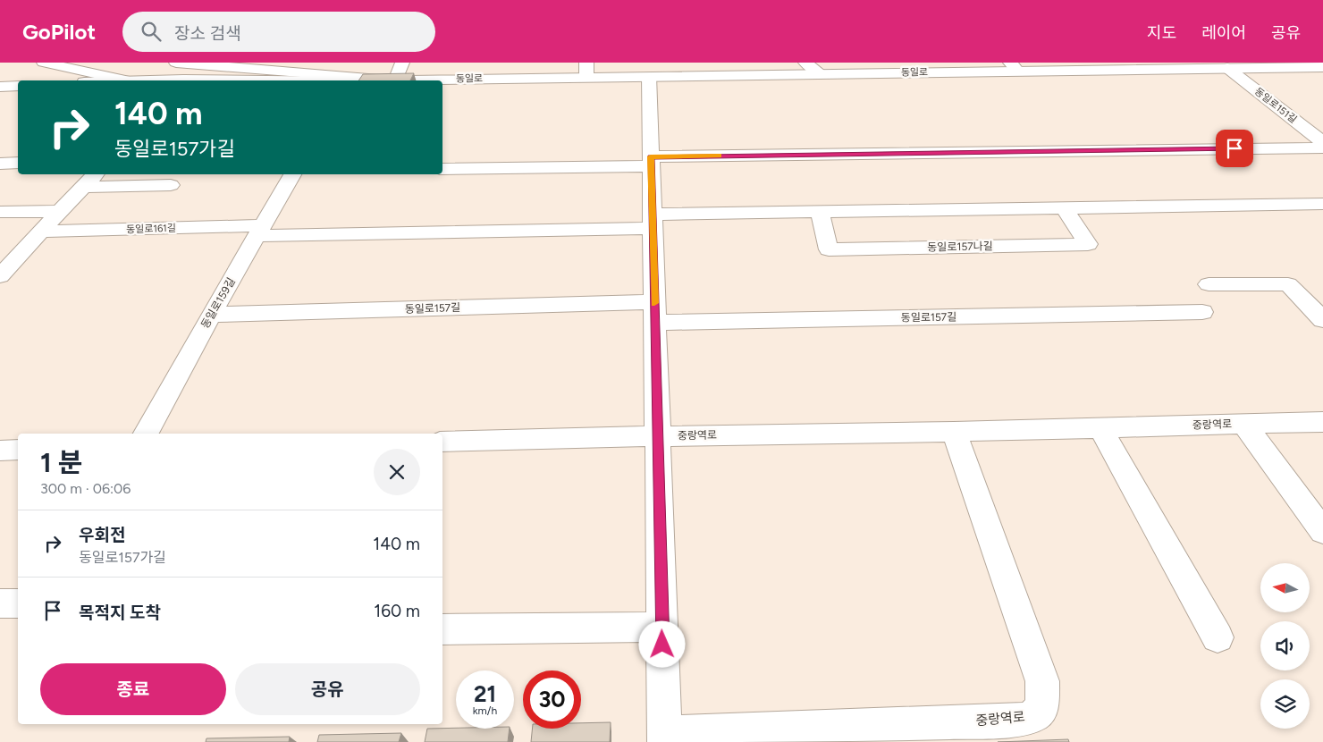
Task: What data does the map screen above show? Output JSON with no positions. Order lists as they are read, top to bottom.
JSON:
{
  "streets": {
    "street": [
      "동일로",
      "동일로151길",
      "동일로161길",
      "동일로157나길",
      "동일로159길",
      "동일로157길",
      "중랑역로"
    ]
  },
  "crossings": [
    ["동일로", "동일로151길"],
    ["동일로161길", "동일로159길"],
    ["동일로159길", "동일로157길"]
  ],
  "north": "left",
  "page": {
    "header": "GoPilot",
    "search": "장소 검색",
    "nav": ["지도", "레이어", "공유"],
    "turn": ["140 m", "동일로157가길"],
    "heading": ["1 분", "300 m · 06:06"],
    "list": [
      {
        "name": "우회전",
        "note": "동일로157가길",
        "value": "140 m"
      },
      {
        "name": "목적지 도착",
        "value": "160 m"
      }
    ],
    "buttons": ["종료", "공유"],
    "speed": "21 km/h",
    "limit": "30"
  }
}
